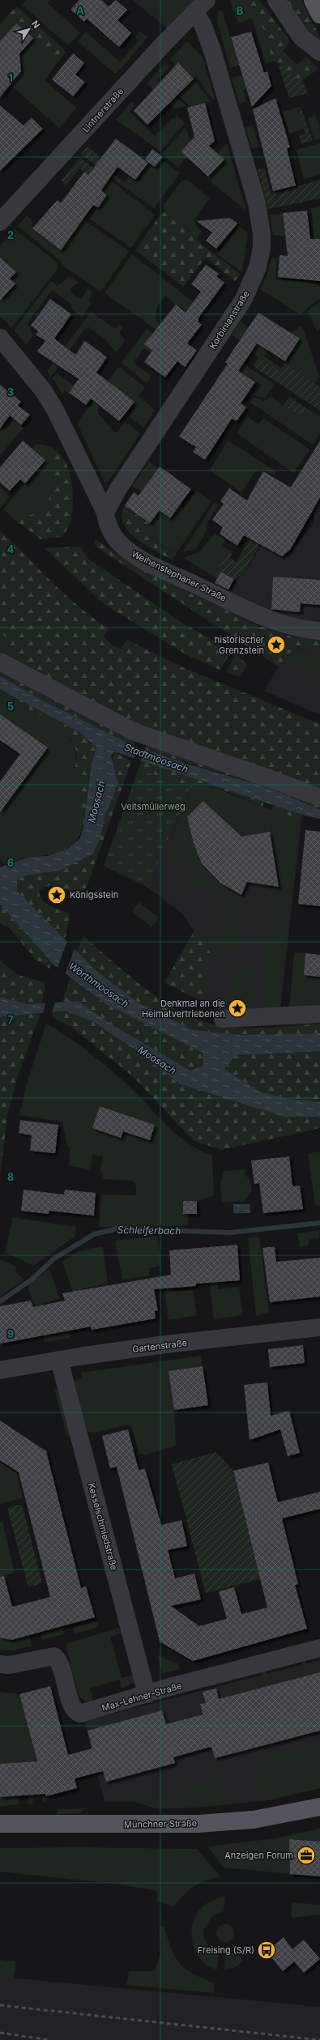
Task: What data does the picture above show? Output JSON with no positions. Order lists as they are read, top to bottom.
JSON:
{
  "streets": {
    "main road": ["Münchner Straße"],
    "street": [
      "Lintnerstraße",
      "Korbinianstraße",
      "Weihenstephaner Straße",
      "Gartenstraße",
      "Kesselschmiedstraße",
      "Max-Lehner-Straße"
    ]
  },
  "crossings": [
    ["Lintnerstraße", "Korbinianstraße"],
    ["Korbinianstraße", "Weihenstephaner Straße"],
    ["Gartenstraße", "Kesselschmiedstraße"],
    ["Kesselschmiedstraße", "Max-Lehner-Straße"]
  ],
  "water": [
    "Stadtmoosach",
    "Moosach",
    "Wörthmoosach",
    "Schleiferbach"
  ],
  "parks": ["Veitsmüllerweg"],
  "places": {
    "place": ["historischer Grenzstein", "Königsstein", "Denkmal an die Heimatvertriebenen"],
    "office": ["Anzeigen Forum"],
    "bus stop": ["Freising (S/R)"]
  },
  "north": "top right",
  "grid": {
    "columns": ["A", "B"],
    "rows": [
      "1",
      "2",
      "3",
      "4",
      "5",
      "6",
      "7",
      "8",
      "9"
    ]
  }
}
